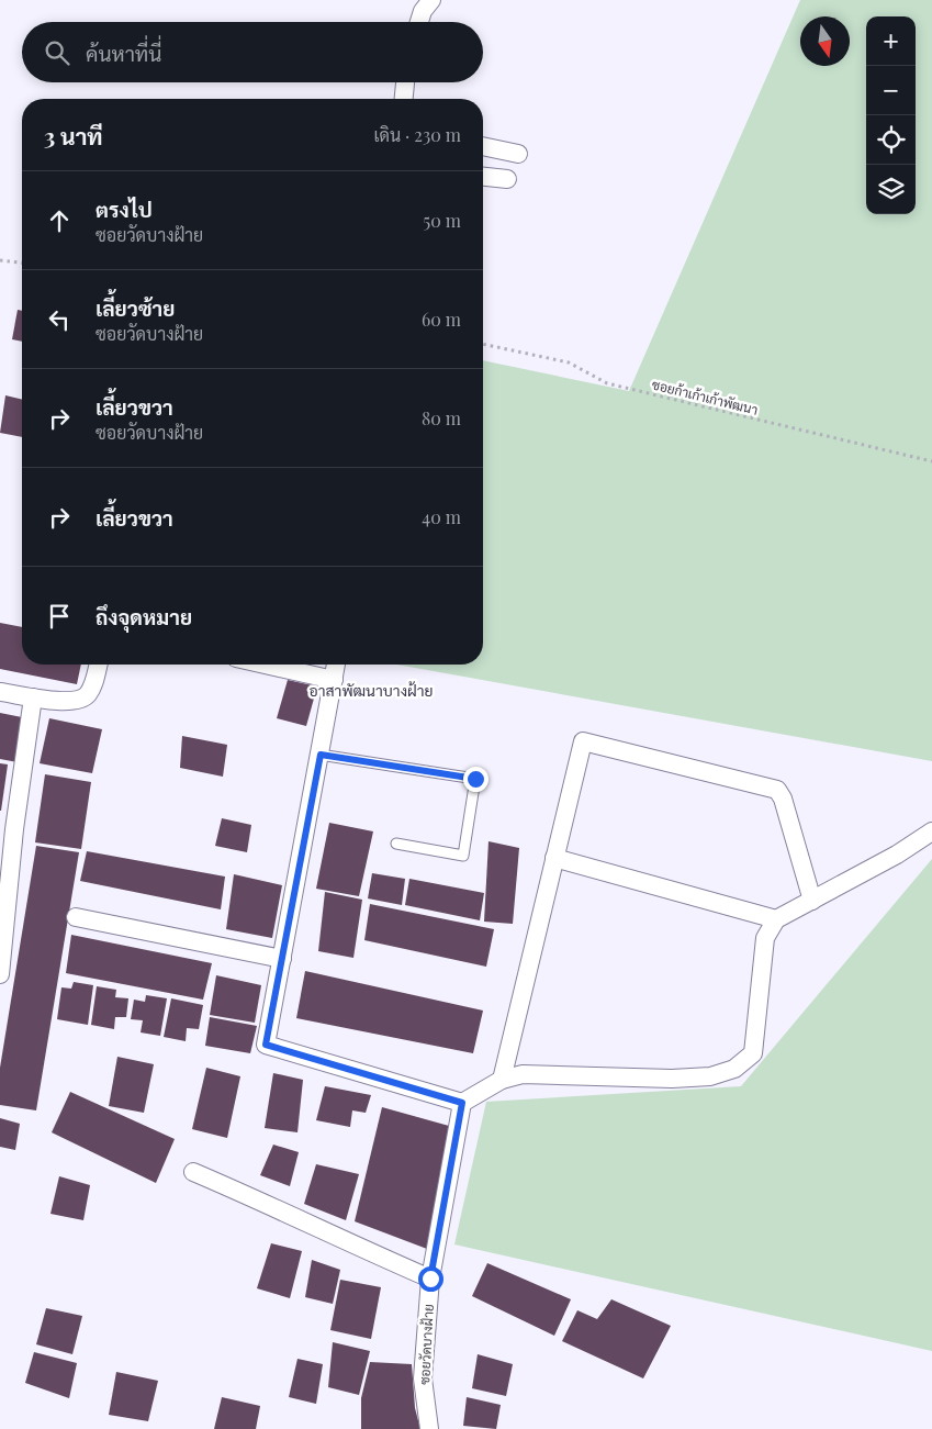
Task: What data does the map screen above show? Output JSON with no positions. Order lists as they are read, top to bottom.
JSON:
{
  "streets": {
    "street": ["ซอยวัดบางฝ้าย"],
    "path": ["ซอยก้าเก้าเก้าพัฒนา"]
  },
  "districts": ["อาสาพัฒนาบางฝ้าย"],
  "north": "bottom",
  "page": {
    "map_buttons": ["+", "−"],
    "search": "ค้นหาที่นี่",
    "heading": ["3 นาที", "เดิน · 230 m"],
    "list": [
      ["ตรงไป", "ซอยวัดบางฝ้าย", "50 m"],
      ["เลี้ยวซ้าย", "ซอยวัดบางฝ้าย", "60 m"],
      ["เลี้ยวขวา", "ซอยวัดบางฝ้าย", "80 m"],
      ["เลี้ยวขวา", "40 m"],
      "ถึงจุดหมาย"
    ]
  }
}
